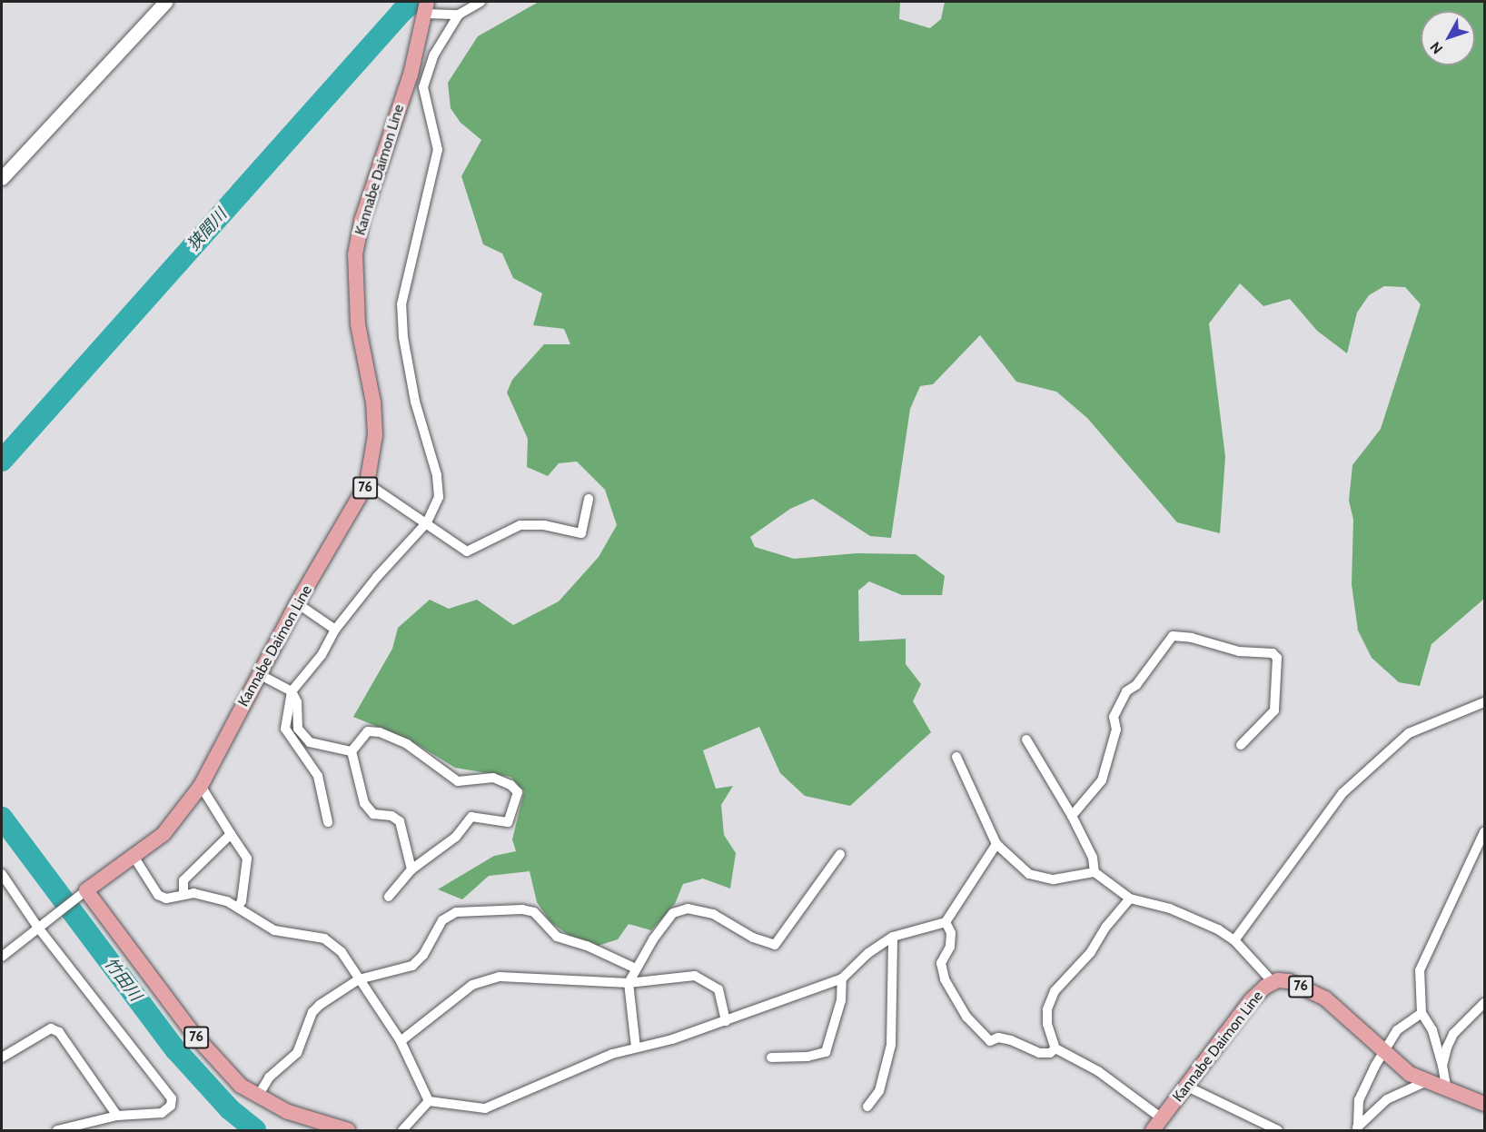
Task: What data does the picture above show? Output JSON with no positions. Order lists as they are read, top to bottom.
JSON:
{
  "streets": {
    "main road": ["Kannabe Daimon Line", "76"]
  },
  "crossings": [
    ["Kannabe Daimon Line", "76"]
  ],
  "water": ["狭間川", "竹田川"],
  "north": "bottom left"
}
